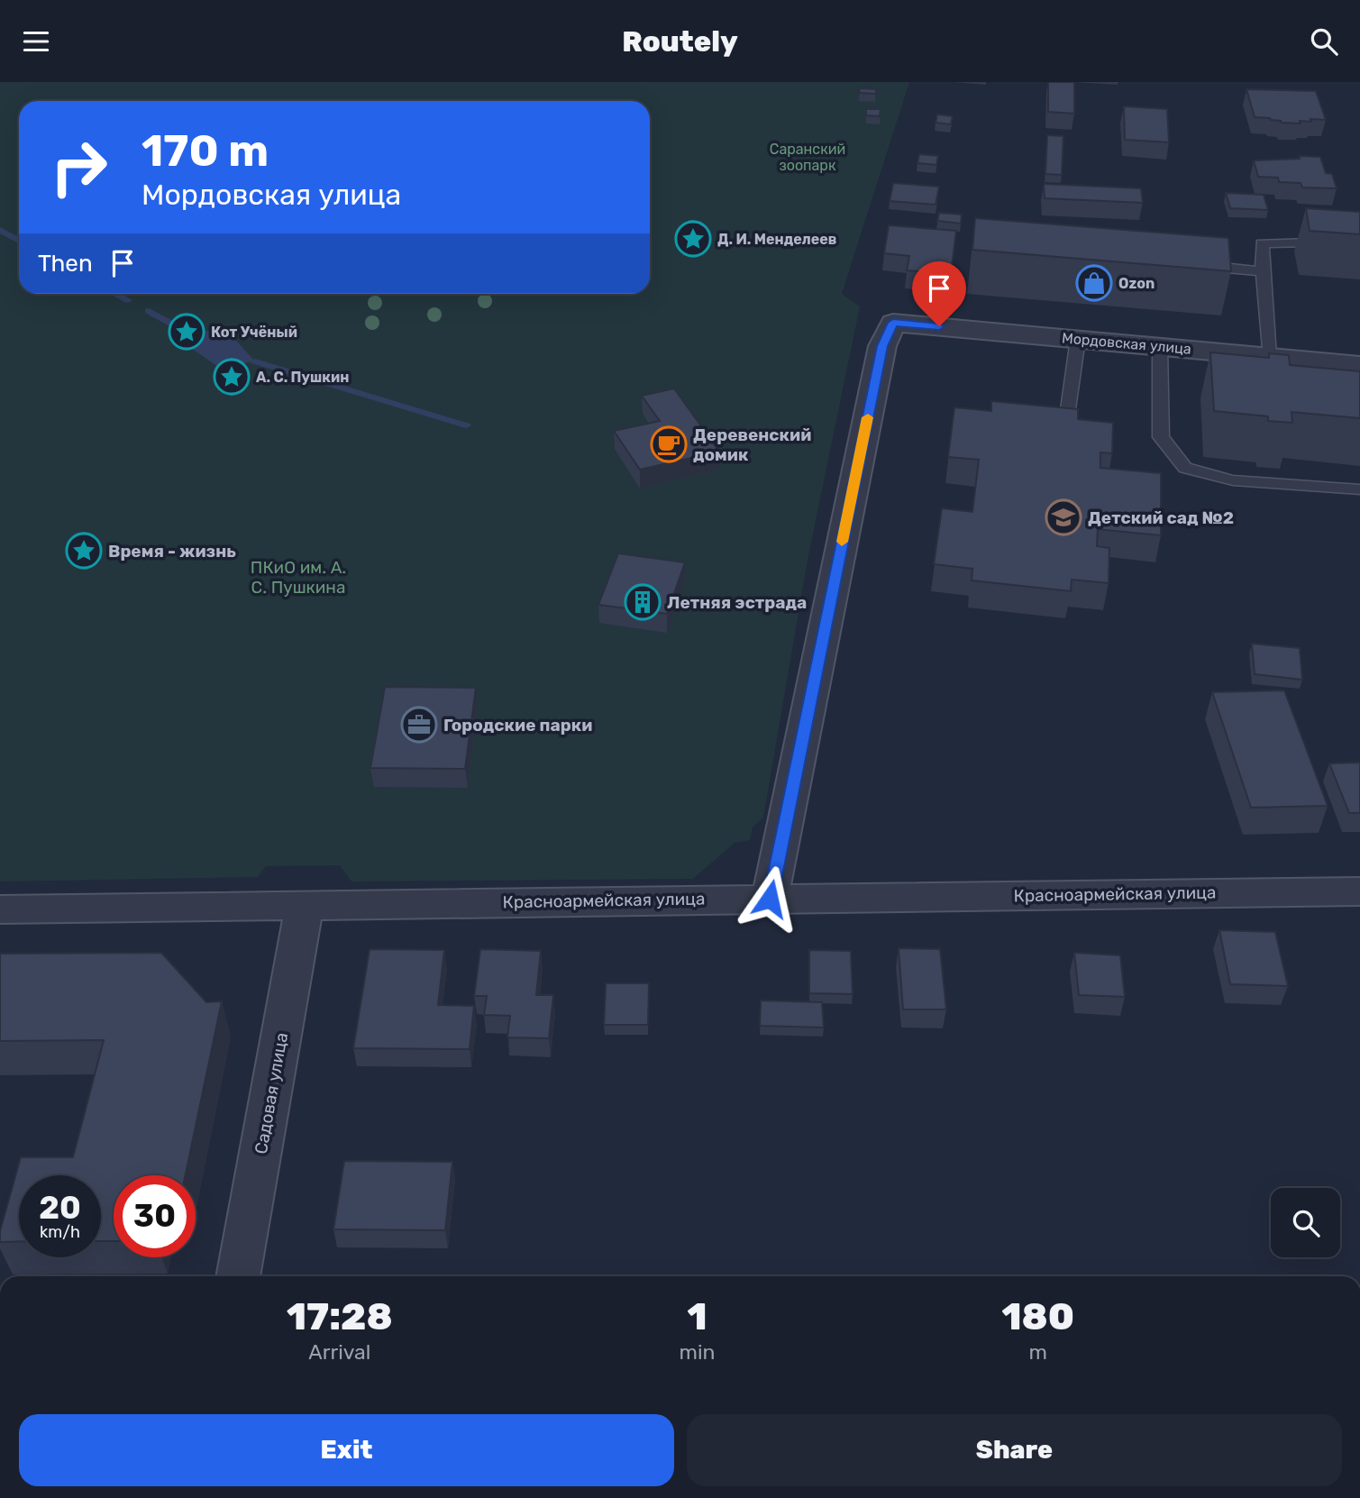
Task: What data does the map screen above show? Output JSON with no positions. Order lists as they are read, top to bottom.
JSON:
{
  "streets": {
    "street": ["Мордовская улица", "Красноармейская улица", "Садовая улица"]
  },
  "crossings": [
    ["Мордовская улица", "Красноармейская улица"],
    ["Красноармейская улица", "Садовая улица"]
  ],
  "parks": ["Саранский зоопарк", "ПКиО им. А. С. Пушкина"],
  "places": {
    "place": [
      "Д. И. Менделеев",
      "Кот Учёный",
      "А. С. Пушкин",
      "Время - жизнь"
    ],
    "shop": ["Ozon"],
    "cafe": ["Деревенский домик"],
    "school or university": ["Детский сад №2"],
    "building": ["Летняя эстрада"],
    "office": ["Городские парки"]
  },
  "page": {
    "header": "Routely",
    "turn": ["170 m", "Мордовская улица"],
    "then": "Then",
    "speed": "20 km/h",
    "limit": "30",
    "eta": [
      "17:28",
      "Arrival",
      "1",
      "min",
      "180",
      "m"
    ],
    "buttons": ["Exit", "Share"]
  }
}
